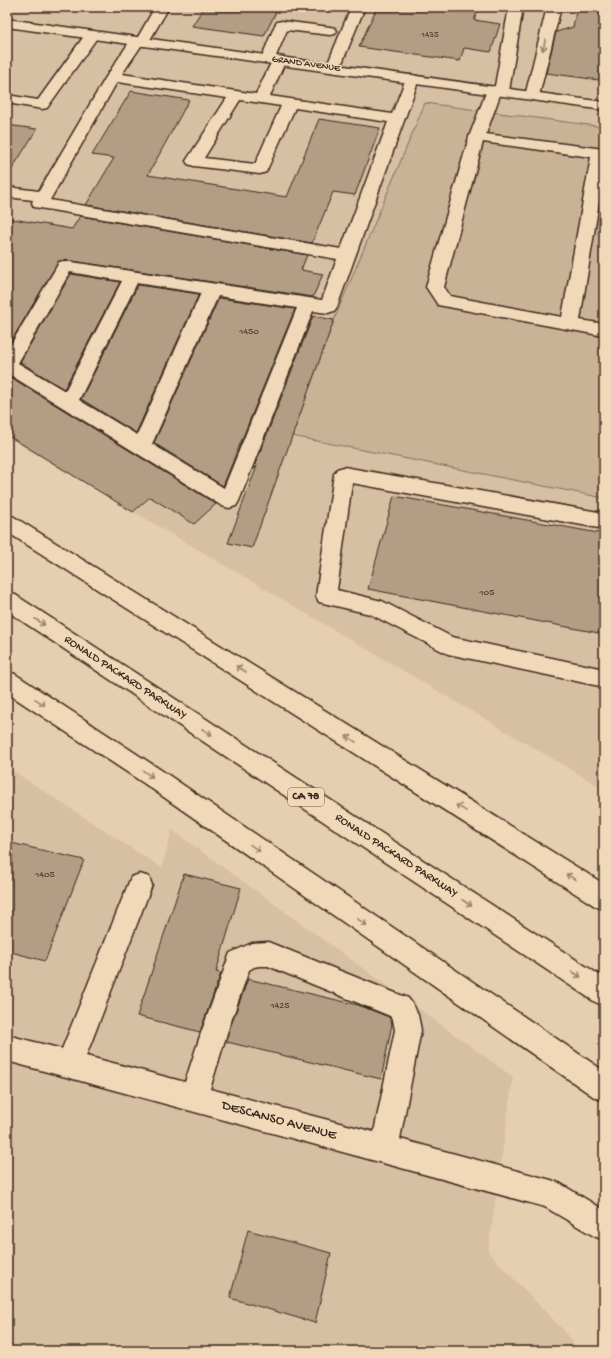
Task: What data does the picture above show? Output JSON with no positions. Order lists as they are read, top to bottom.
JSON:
{
  "streets": {
    "main road": [
      "GRAND AVENUE",
      "RONALD PACKARD PARKWAY",
      "CA 78",
      "DESCANSO AVENUE"
    ]
  },
  "house_numbers": [
    "1435",
    "1450",
    "105",
    "1405",
    "1425"
  ]
}
